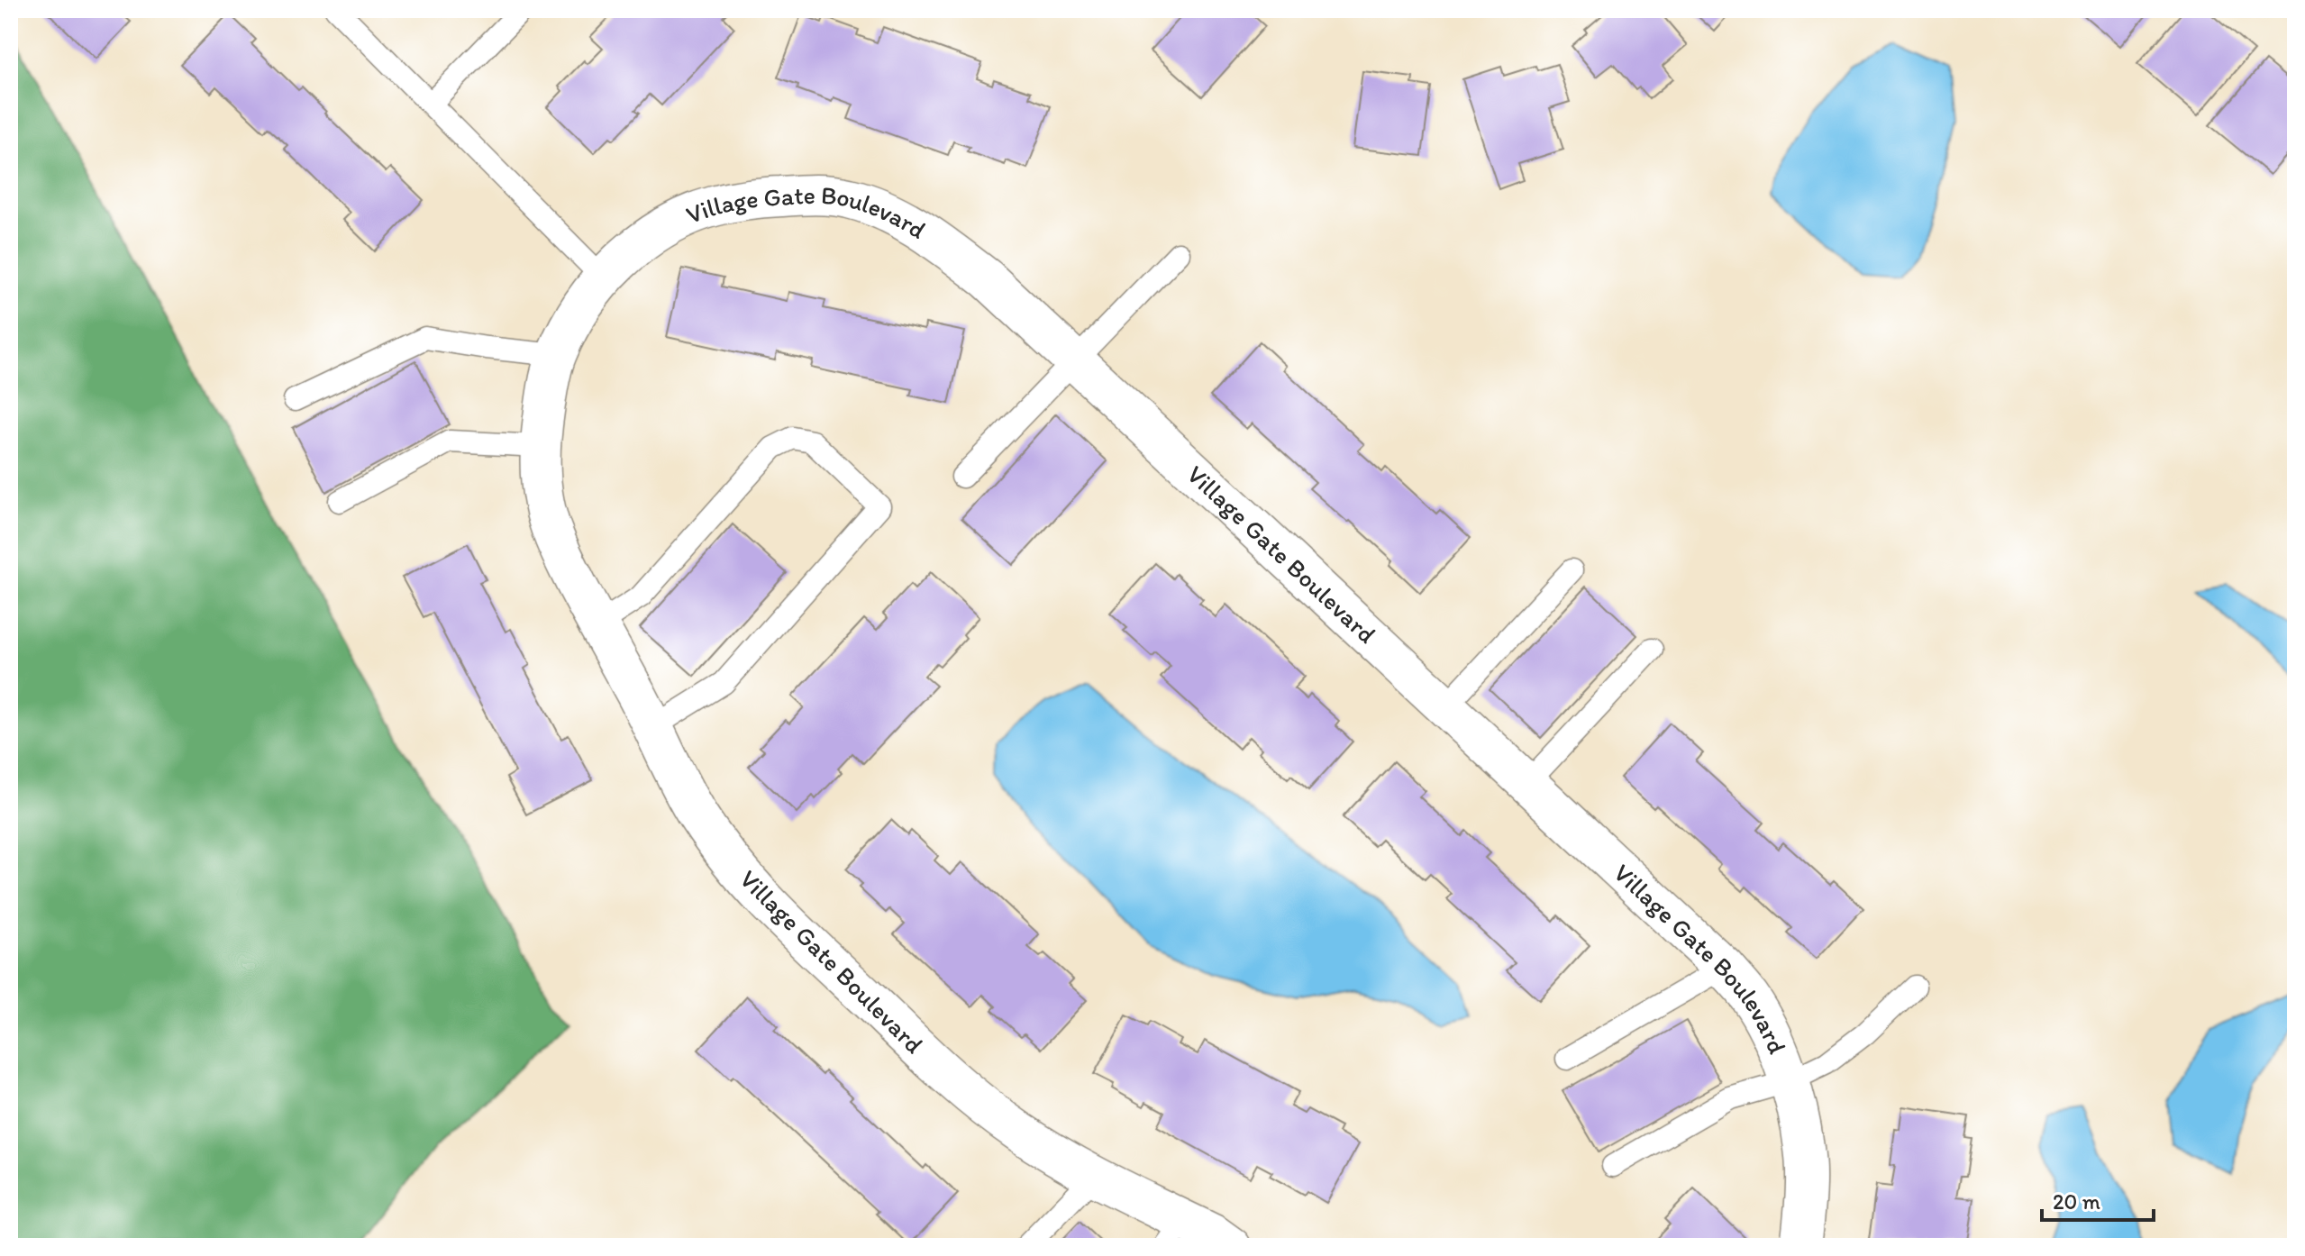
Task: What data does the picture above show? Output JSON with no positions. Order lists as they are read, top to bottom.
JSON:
{
  "streets": {
    "street": ["Village Gate Boulevard"]
  },
  "scale_bar": "20 m"
}
